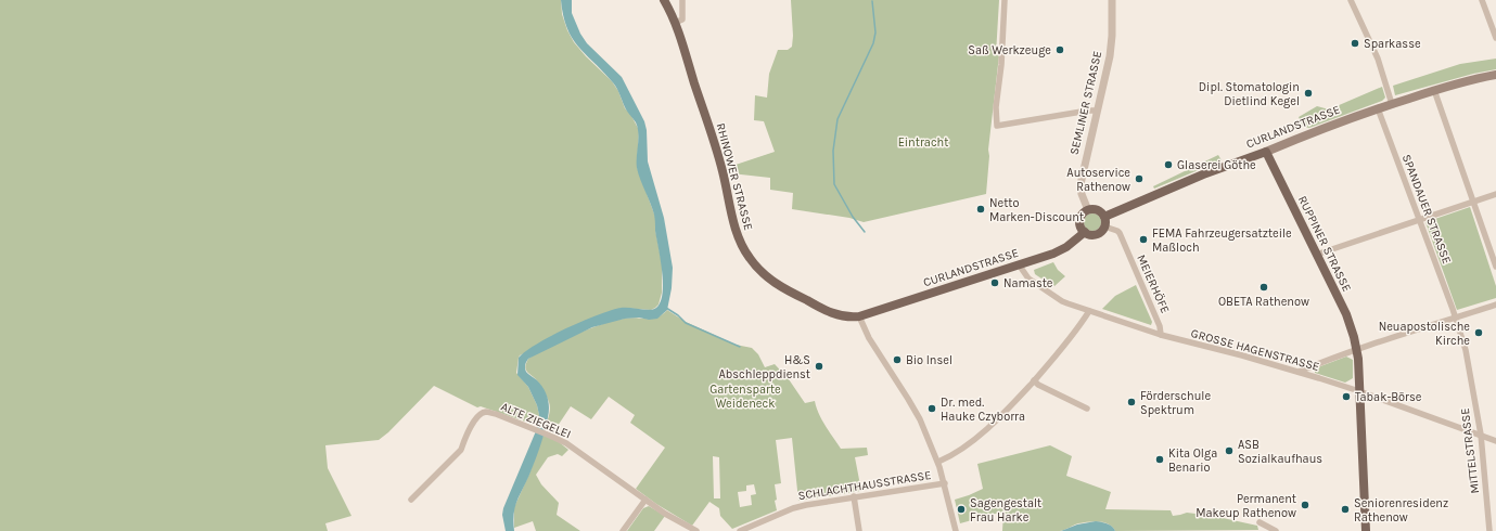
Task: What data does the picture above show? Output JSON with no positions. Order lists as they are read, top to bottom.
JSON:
{
  "streets": {
    "main road": ["CURLANDSTRASSE", "RHINOWER STRASSE", "RUPPINER STRASSE"],
    "street": [
      "SEMLINER STRASSE",
      "SPANDAUER STRASSE",
      "MEIERHÖFE",
      "GROSSE HAGENSTRASSE",
      "ALTE ZIEGELEI",
      "MITTELSTRASSE",
      "SCHLACHTHAUSSTRASSE"
    ]
  },
  "crossings": [
    ["SEMLINER STRASSE", "CURLANDSTRASSE"],
    ["SEMLINER STRASSE", "MEIERHÖFE"],
    ["CURLANDSTRASSE", "RHINOWER STRASSE"],
    ["CURLANDSTRASSE", "SPANDAUER STRASSE"],
    ["CURLANDSTRASSE", "RUPPINER STRASSE"],
    ["CURLANDSTRASSE", "MEIERHÖFE"],
    ["CURLANDSTRASSE", "GROSSE HAGENSTRASSE"],
    ["SPANDAUER STRASSE", "MITTELSTRASSE"],
    ["RUPPINER STRASSE", "GROSSE HAGENSTRASSE"],
    ["MEIERHÖFE", "GROSSE HAGENSTRASSE"],
    ["GROSSE HAGENSTRASSE", "MITTELSTRASSE"]
  ],
  "parks": ["Eintracht", "Gartensparte Weideneck"],
  "places": [
    "Sparkasse",
    "Saß Werkzeuge",
    "Dipl. Stomatologin Dietlind Kegel",
    "Glaserei Göthe",
    "Autoservice Rathenow",
    "Netto Marken-Discount",
    "FEMA Fahrzeugersatzteile Maßloch",
    "Namaste",
    "OBETA Rathenow",
    "Neuapostolische Kirche",
    "Bio Insel",
    "H&S Abschleppdienst",
    "Tabak-Börse",
    "Förderschule Spektrum",
    "Dr. med. Hauke Czyborra",
    "ASB Sozialkaufhaus",
    "Kita Olga Benario",
    "Permanent Makeup Rathenow",
    "Sagengestalt Frau Harke",
    "Seniorenresidenz Rathenow"
  ]
}
